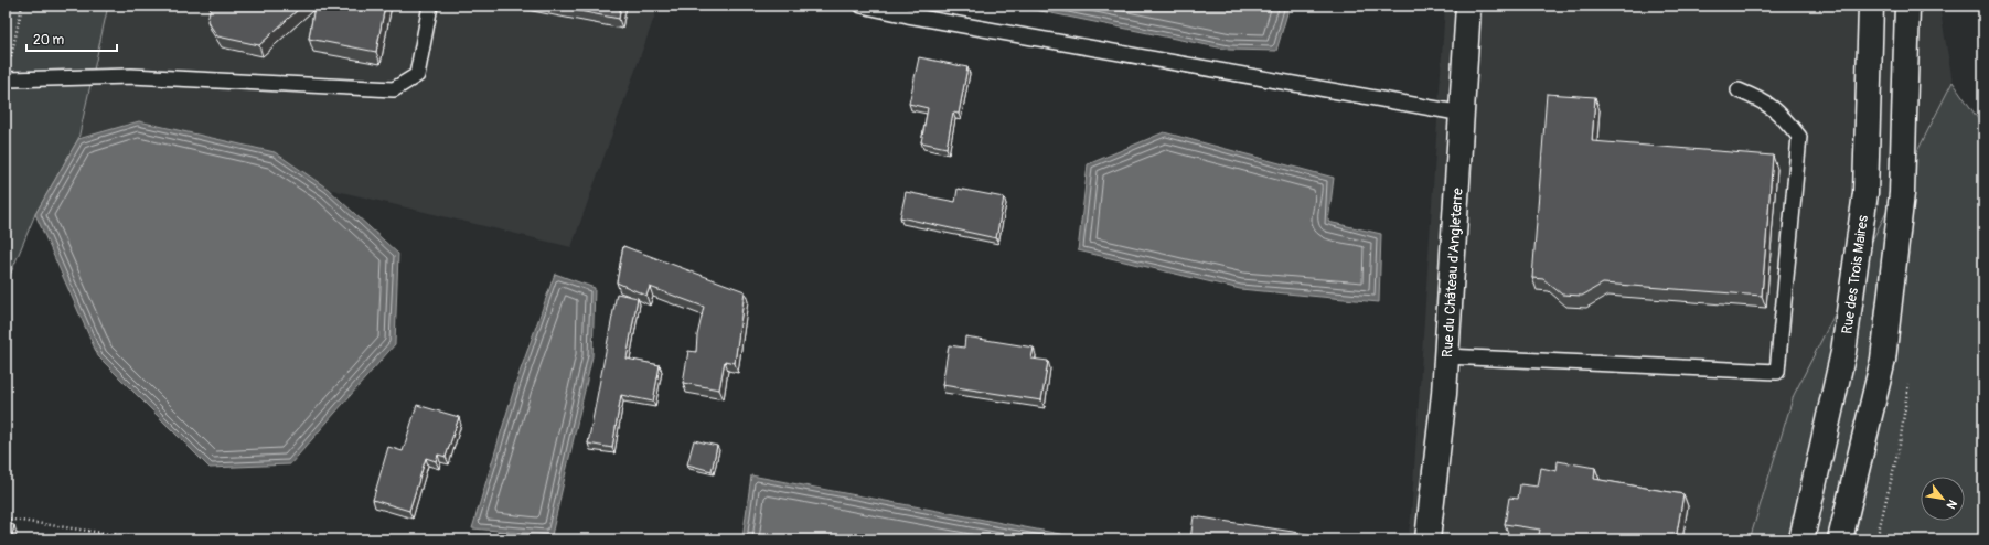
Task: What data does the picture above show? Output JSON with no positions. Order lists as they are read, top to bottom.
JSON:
{
  "streets": {
    "main road": ["Rue du Château d'Angleterre", "Rue des Trois Maires"]
  },
  "scale_bar": "20 m",
  "north": "bottom right"
}
